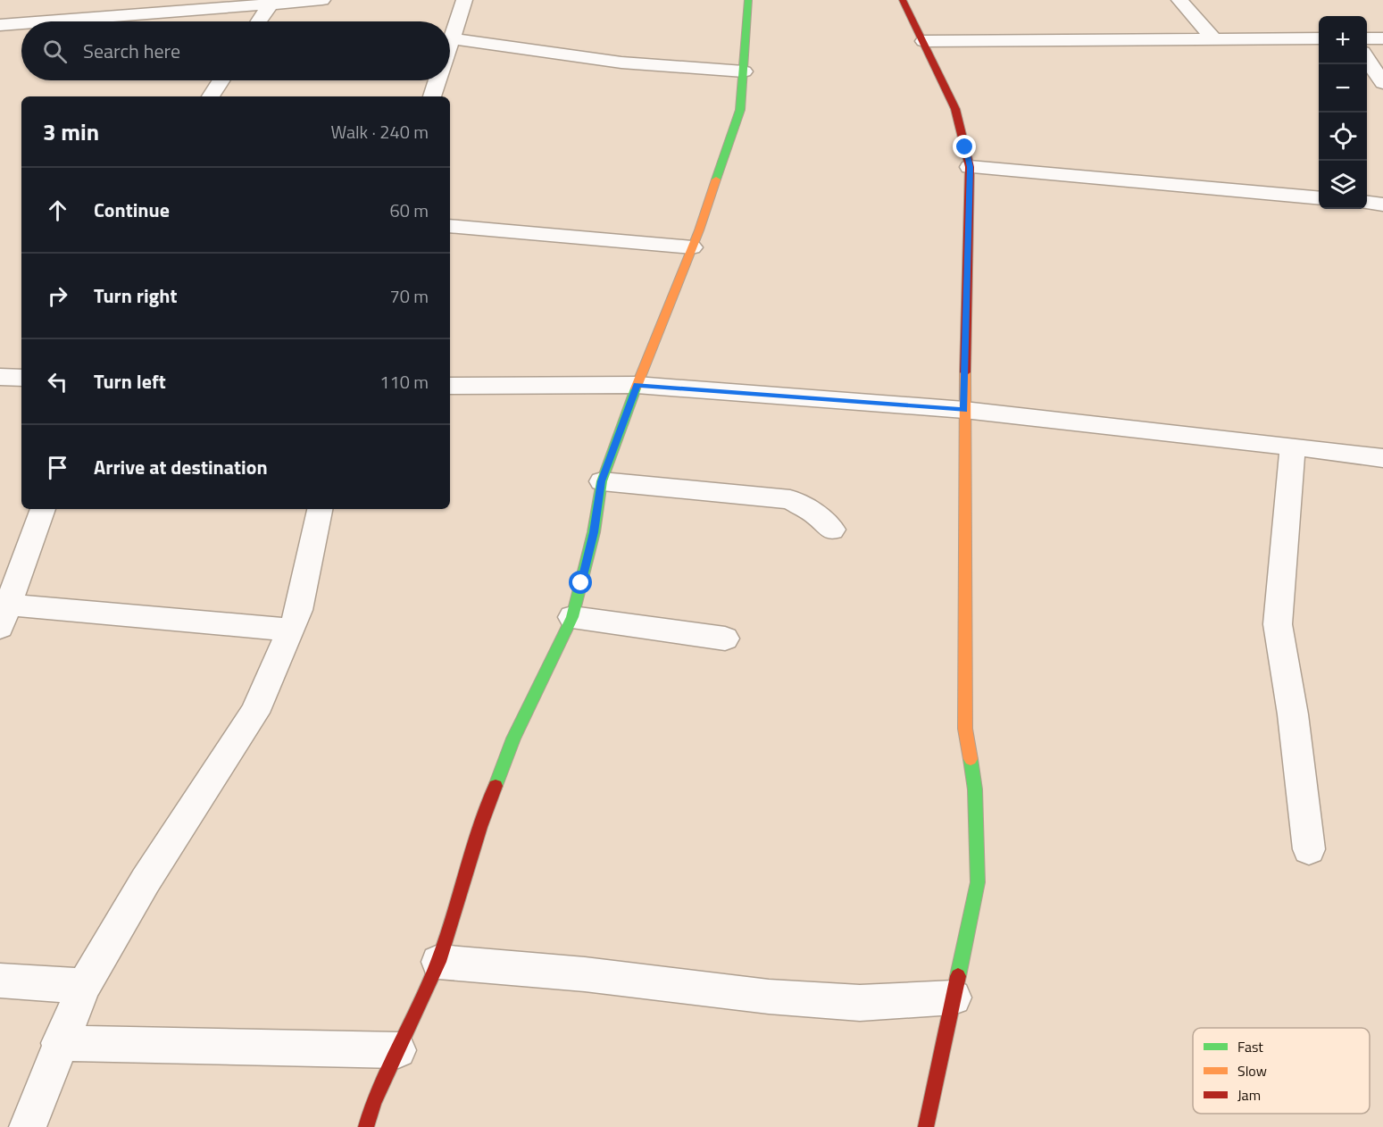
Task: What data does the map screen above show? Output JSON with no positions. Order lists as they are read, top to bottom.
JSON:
{
  "legend": ["Fast", "Slow", "Jam"],
  "page": {
    "map_buttons": ["+", "−"],
    "search": "Search here",
    "heading": ["3 min", "Walk · 240 m"],
    "list": [
      ["Continue", "60 m"],
      ["Turn right", "70 m"],
      ["Turn left", "110 m"],
      "Arrive at destination"
    ]
  }
}
